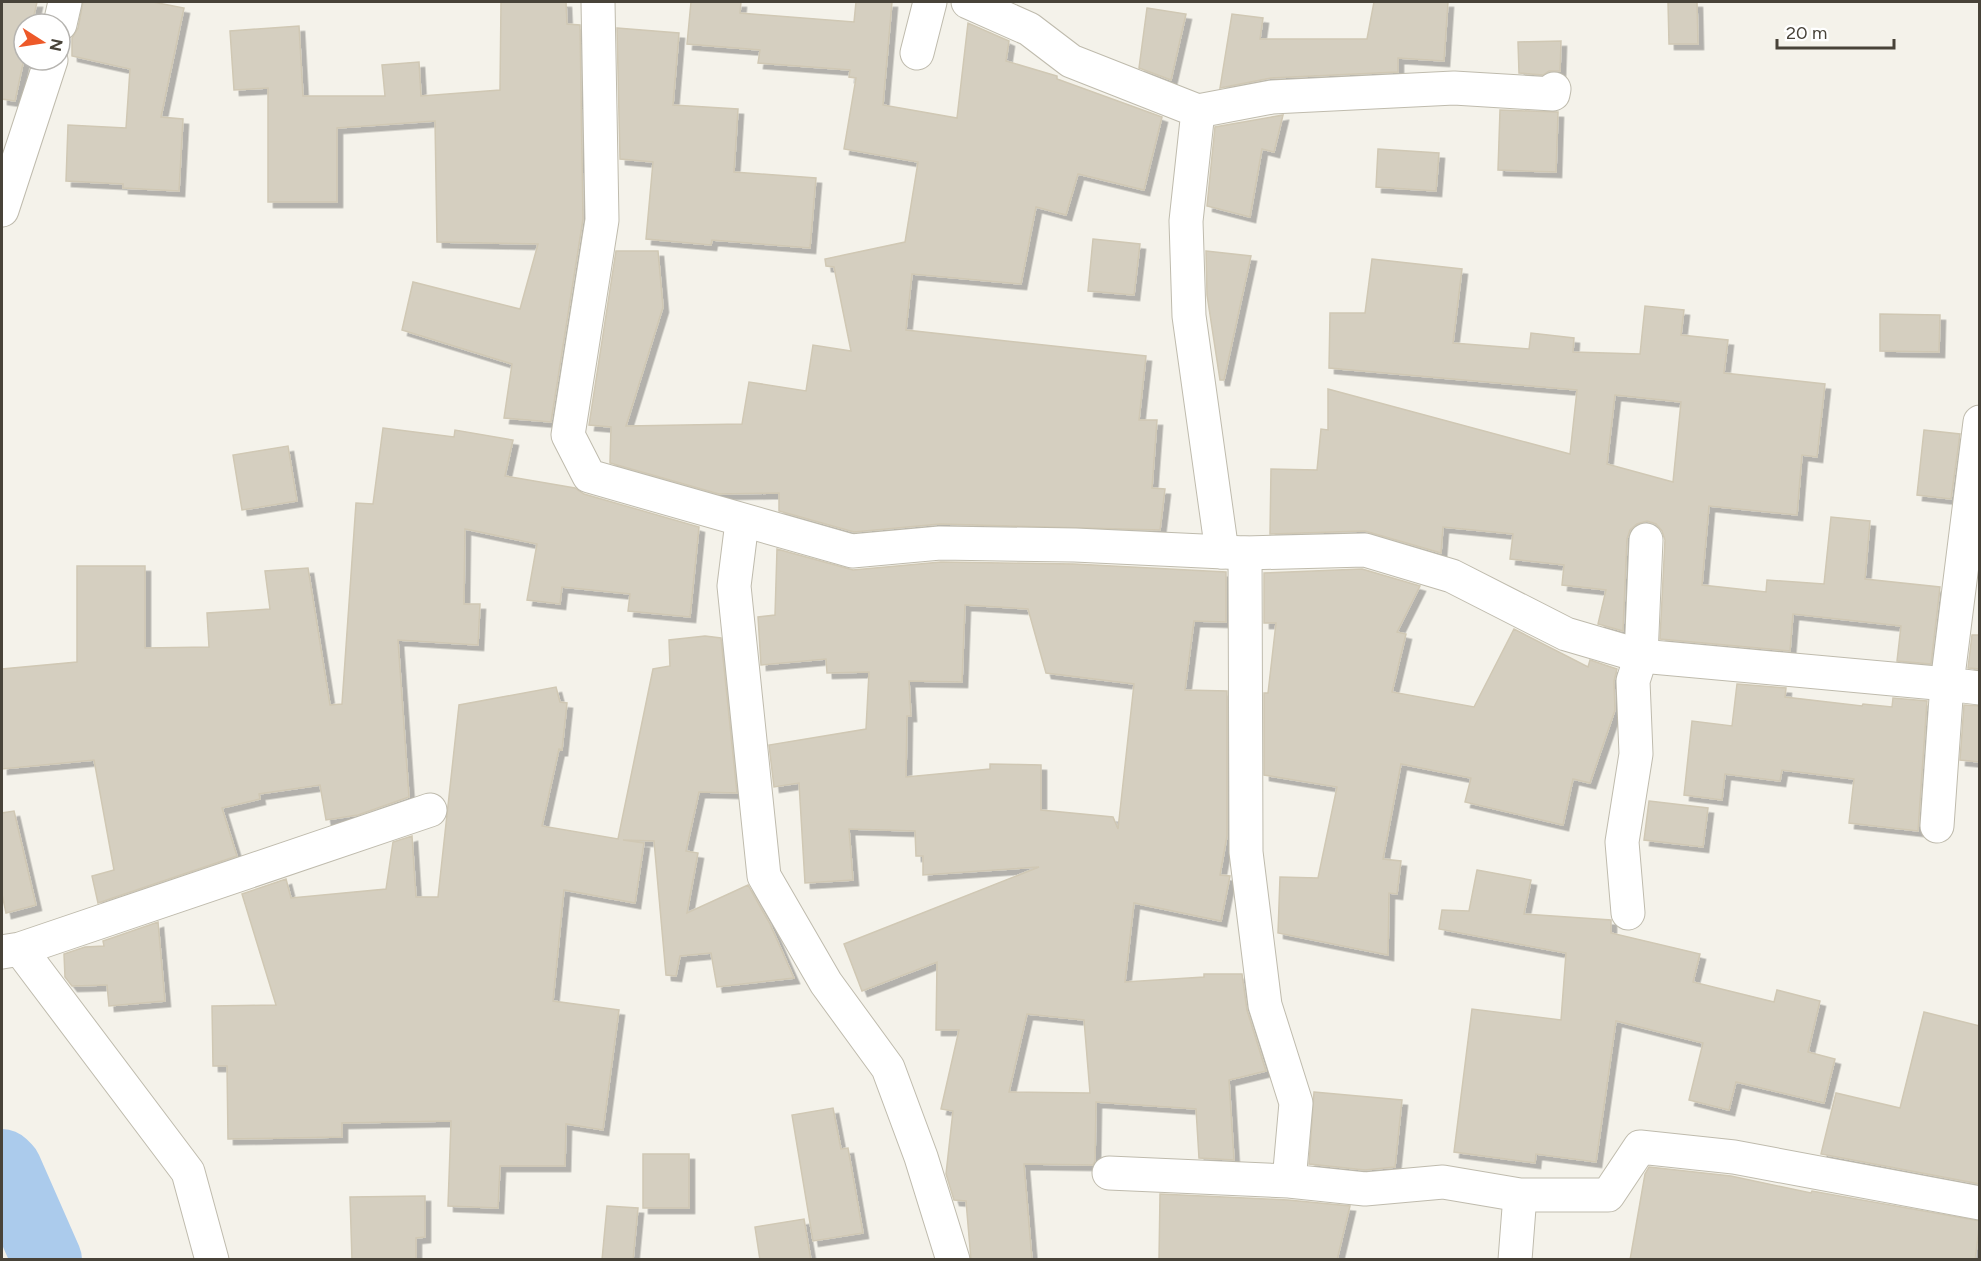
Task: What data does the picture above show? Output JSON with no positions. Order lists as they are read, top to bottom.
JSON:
{
  "scale_bar": "20 m",
  "north": "right"
}
